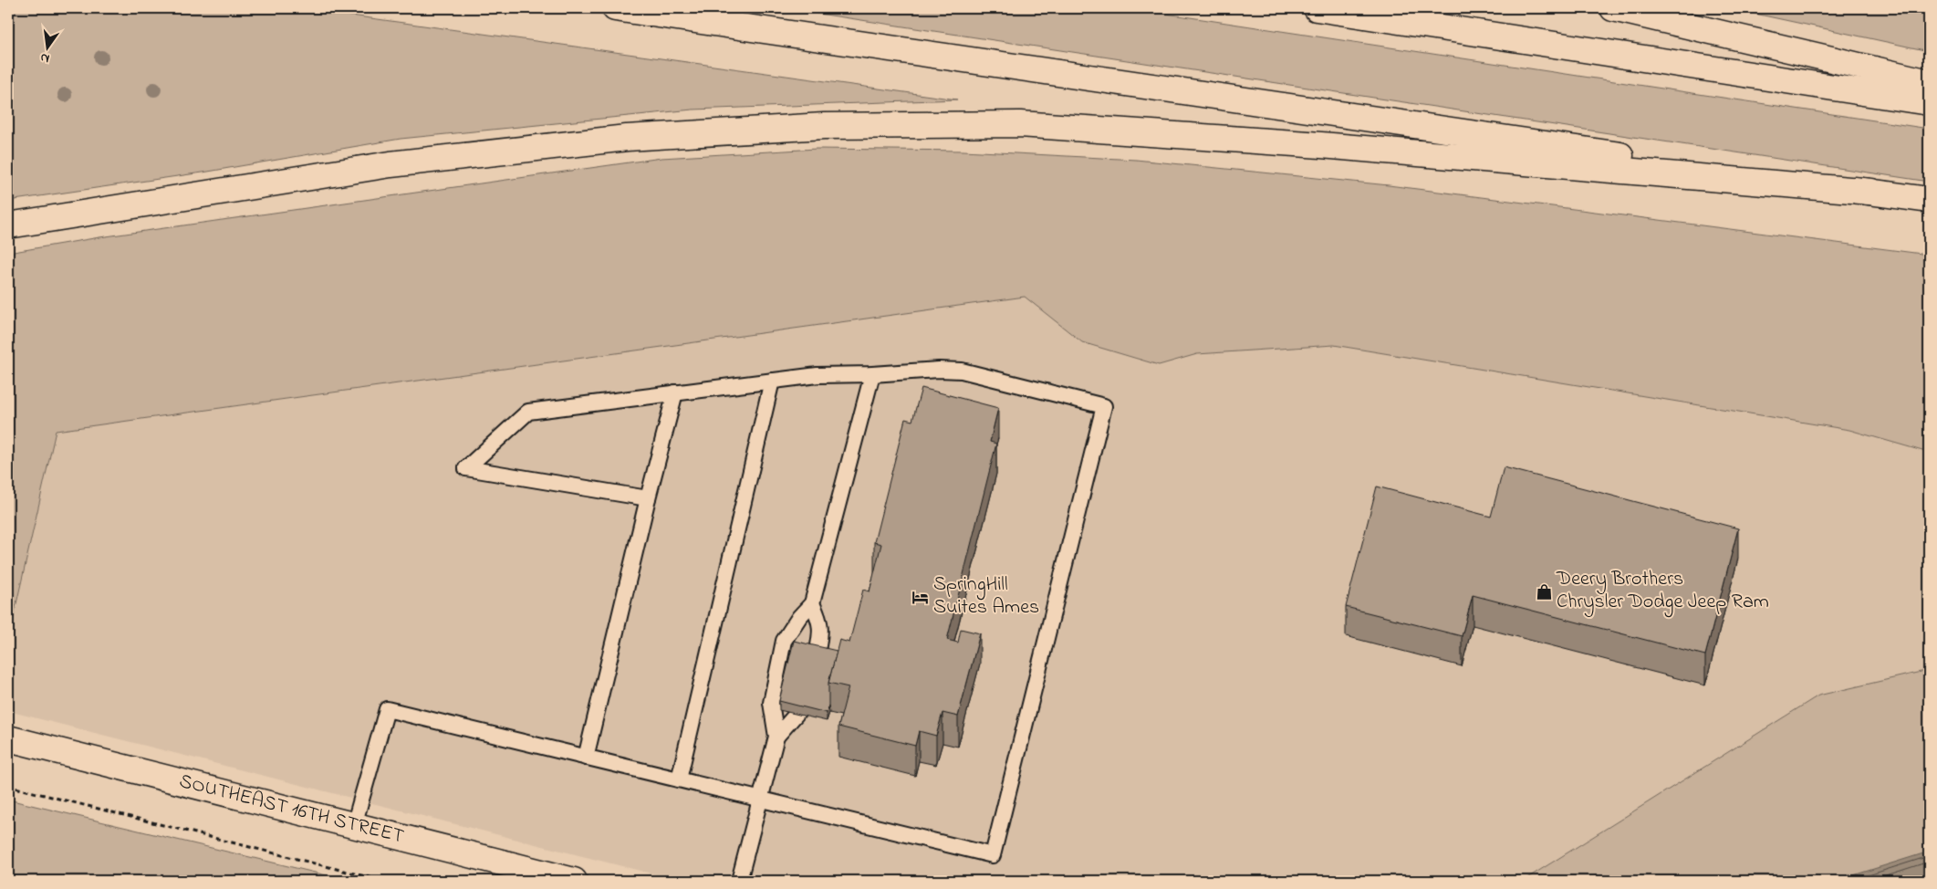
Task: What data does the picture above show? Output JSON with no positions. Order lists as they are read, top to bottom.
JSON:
{
  "streets": {
    "main road": ["SOUTHEAST 16TH STREET"]
  },
  "places": {
    "shop": ["Deery Brothers Chrysler Dodge Jeep Ram"],
    "hotel": ["SpringHill Suites Ames"]
  },
  "north": "bottom"
}
